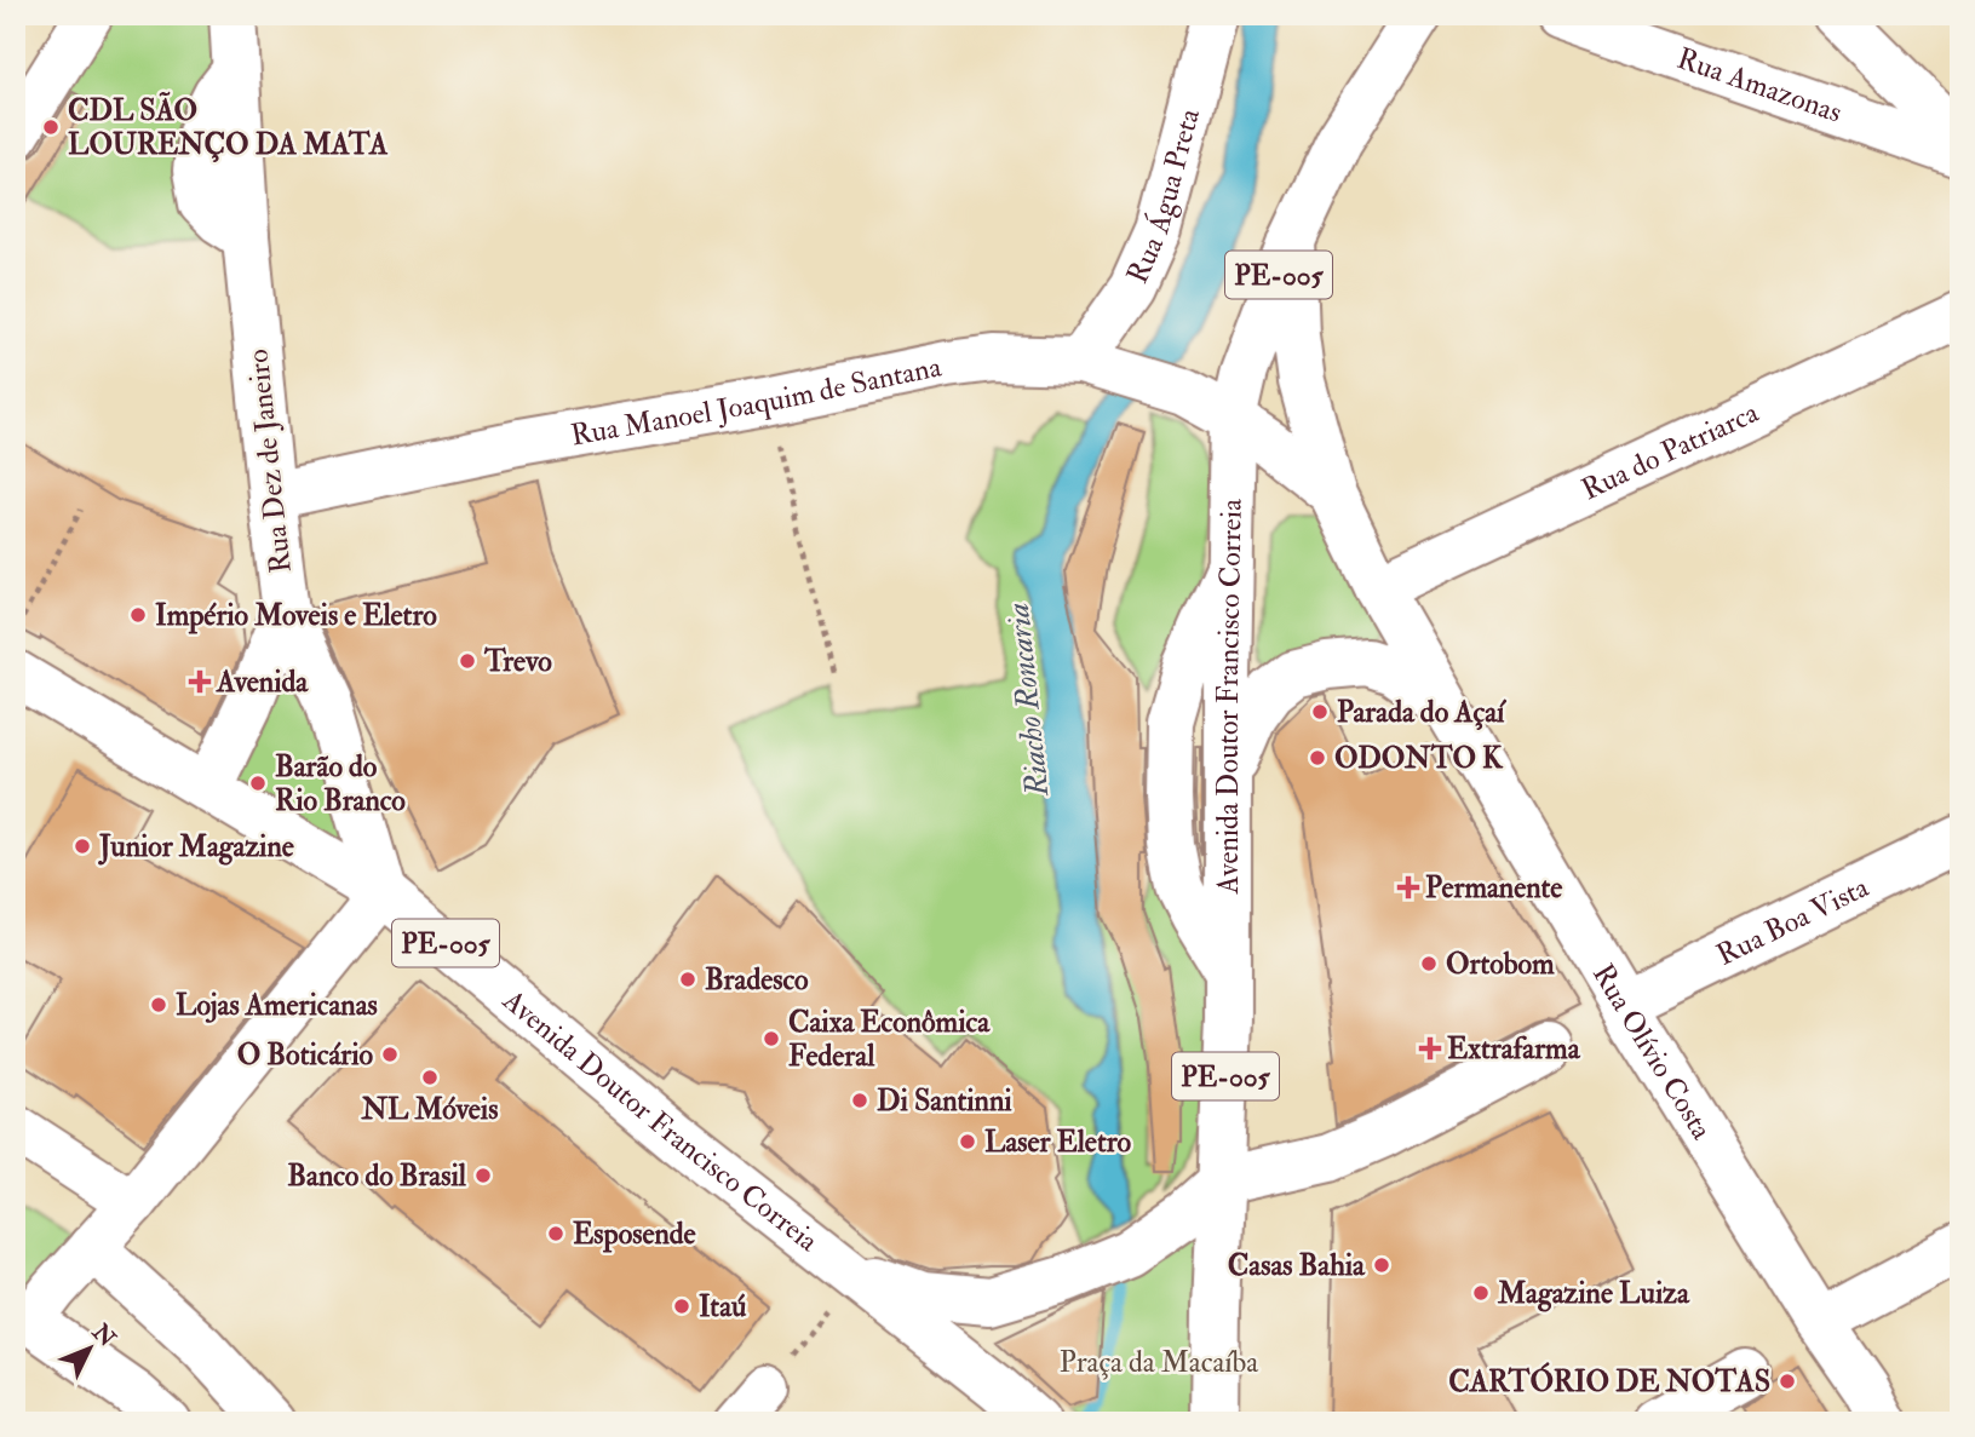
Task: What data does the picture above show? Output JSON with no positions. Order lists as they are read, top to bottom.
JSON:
{
  "streets": {
    "street": [
      "Rua Amazonas",
      "Rua Água Preta",
      "PE-005",
      "Rua Manoel Joaquim de Santana",
      "Rua do Patriarca",
      "Rua Dez de Janeiro",
      "Avenida Doutor Francisco Correia",
      "Rua Boa Vista",
      "Rua Olívio Costa"
    ]
  },
  "crossings": [
    ["Rua Água Preta", "Rua Manoel Joaquim de Santana"],
    ["PE-005", "Avenida Doutor Francisco Correia"],
    ["Rua Manoel Joaquim de Santana", "Rua Dez de Janeiro"],
    ["Rua Manoel Joaquim de Santana", "Avenida Doutor Francisco Correia"],
    ["Rua do Patriarca", "Rua Olívio Costa"],
    ["Rua Dez de Janeiro", "Avenida Doutor Francisco Correia"],
    ["Rua Boa Vista", "Rua Olívio Costa"]
  ],
  "water": ["Riacho Roncaria"],
  "parks": ["Praça da Macaíba"],
  "places": {
    "other": [
      "CDL SÃO LOURENÇO DA MATA",
      "Império Moveis e Eletro",
      "Trevo",
      "Parada do Açaí",
      "ODONTO K",
      "Barão do Rio Branco",
      "Junior Magazine",
      "Ortobom",
      "Bradesco",
      "Lojas Americanas",
      "Caixa Econômica Federal",
      "O Boticário",
      "NL Móveis",
      "Di Santinni",
      "Laser Eletro",
      "Banco do Brasil",
      "Esposende",
      "Casas Bahia",
      "Magazine Luiza",
      "Itaú",
      "CARTÓRIO DE NOTAS"
    ],
    "health": ["Avenida", "Permanente", "Extrafarma"]
  },
  "north": "top right"
}
